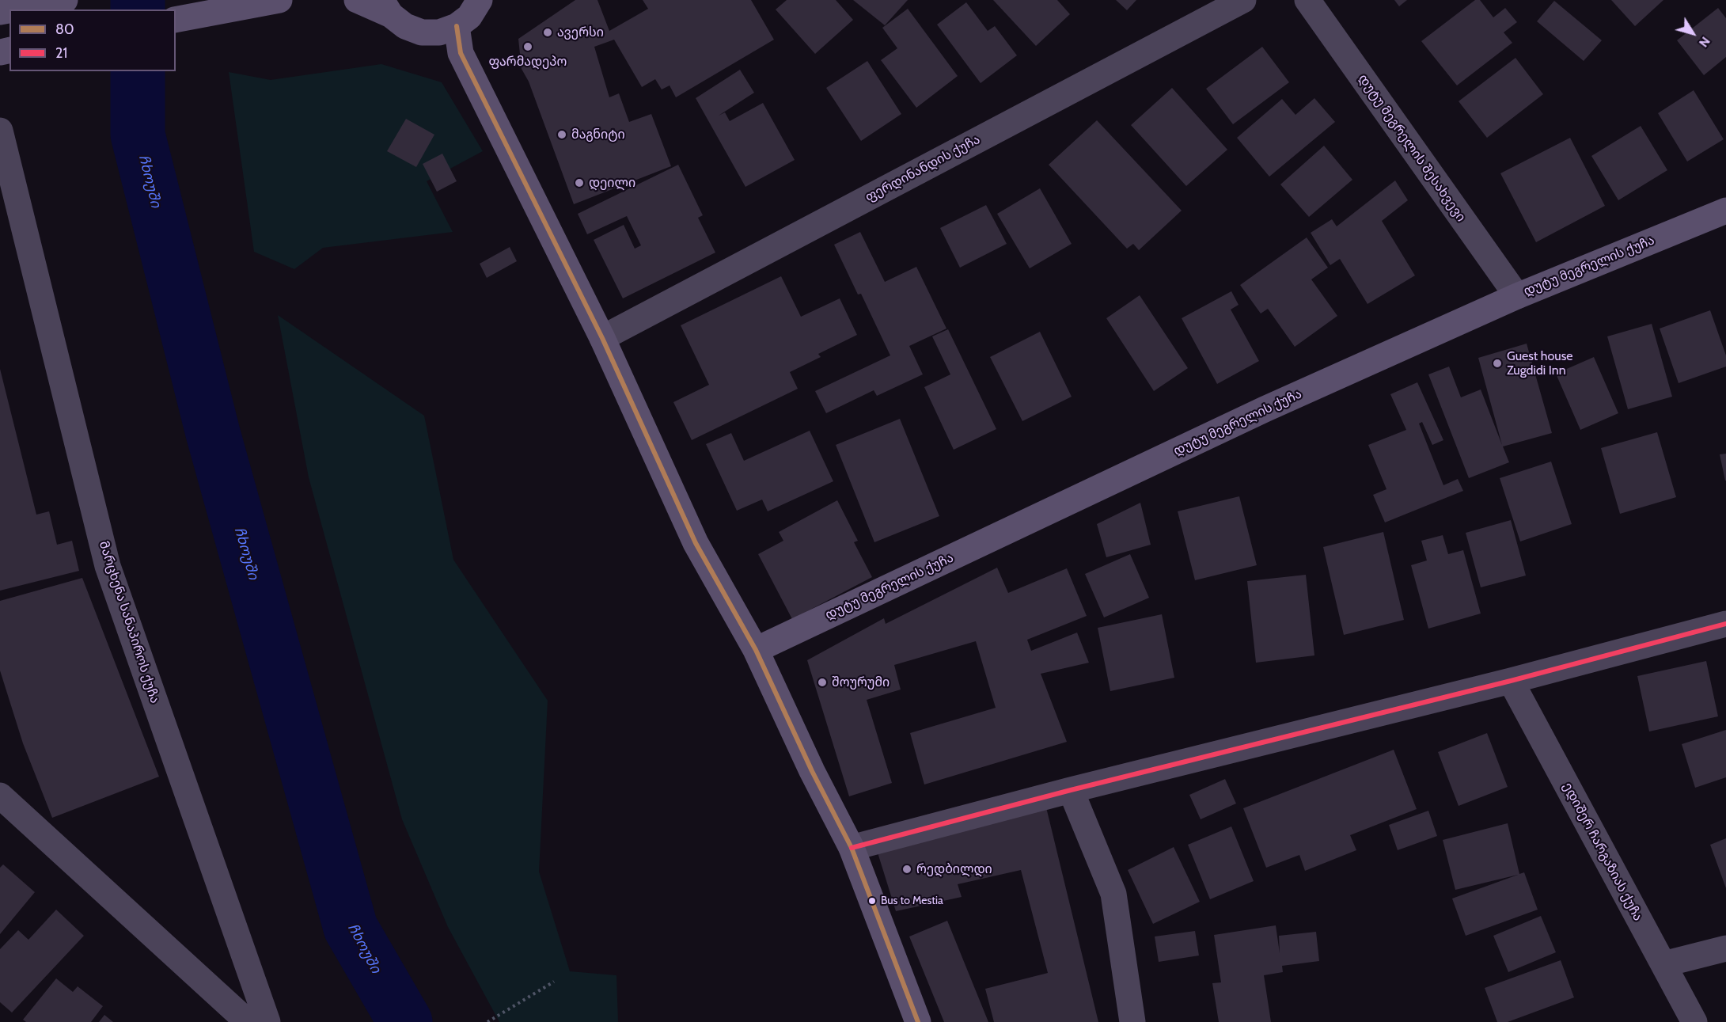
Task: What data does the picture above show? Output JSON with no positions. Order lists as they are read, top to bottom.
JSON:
{
  "streets": {
    "street": [
      "დუტუ მეგრელის შესახვევი",
      "ფერდინანდის ქუჩა",
      "დუტუ მეგრელის ქუჩა",
      "მარცხენა სანაპიროს ქუჩა",
      "ედიშერ ჩარგაზიას ქუჩა"
    ]
  },
  "crossings": [
    ["დუტუ მეგრელის შესახვევი", "დუტუ მეგრელის ქუჩა"]
  ],
  "water": ["ჩხოუში"],
  "places": [
    "ავერსი",
    "ფარმადეპო",
    "მაგნიტი",
    "დეილი",
    "Guest house Zugdidi Inn",
    "შოურუმი",
    "რედბილდი",
    "Bus to Mestia"
  ],
  "lines": ["transit line 80", "transit line 21"],
  "legend": ["80", "21"],
  "north": "bottom right"
}
